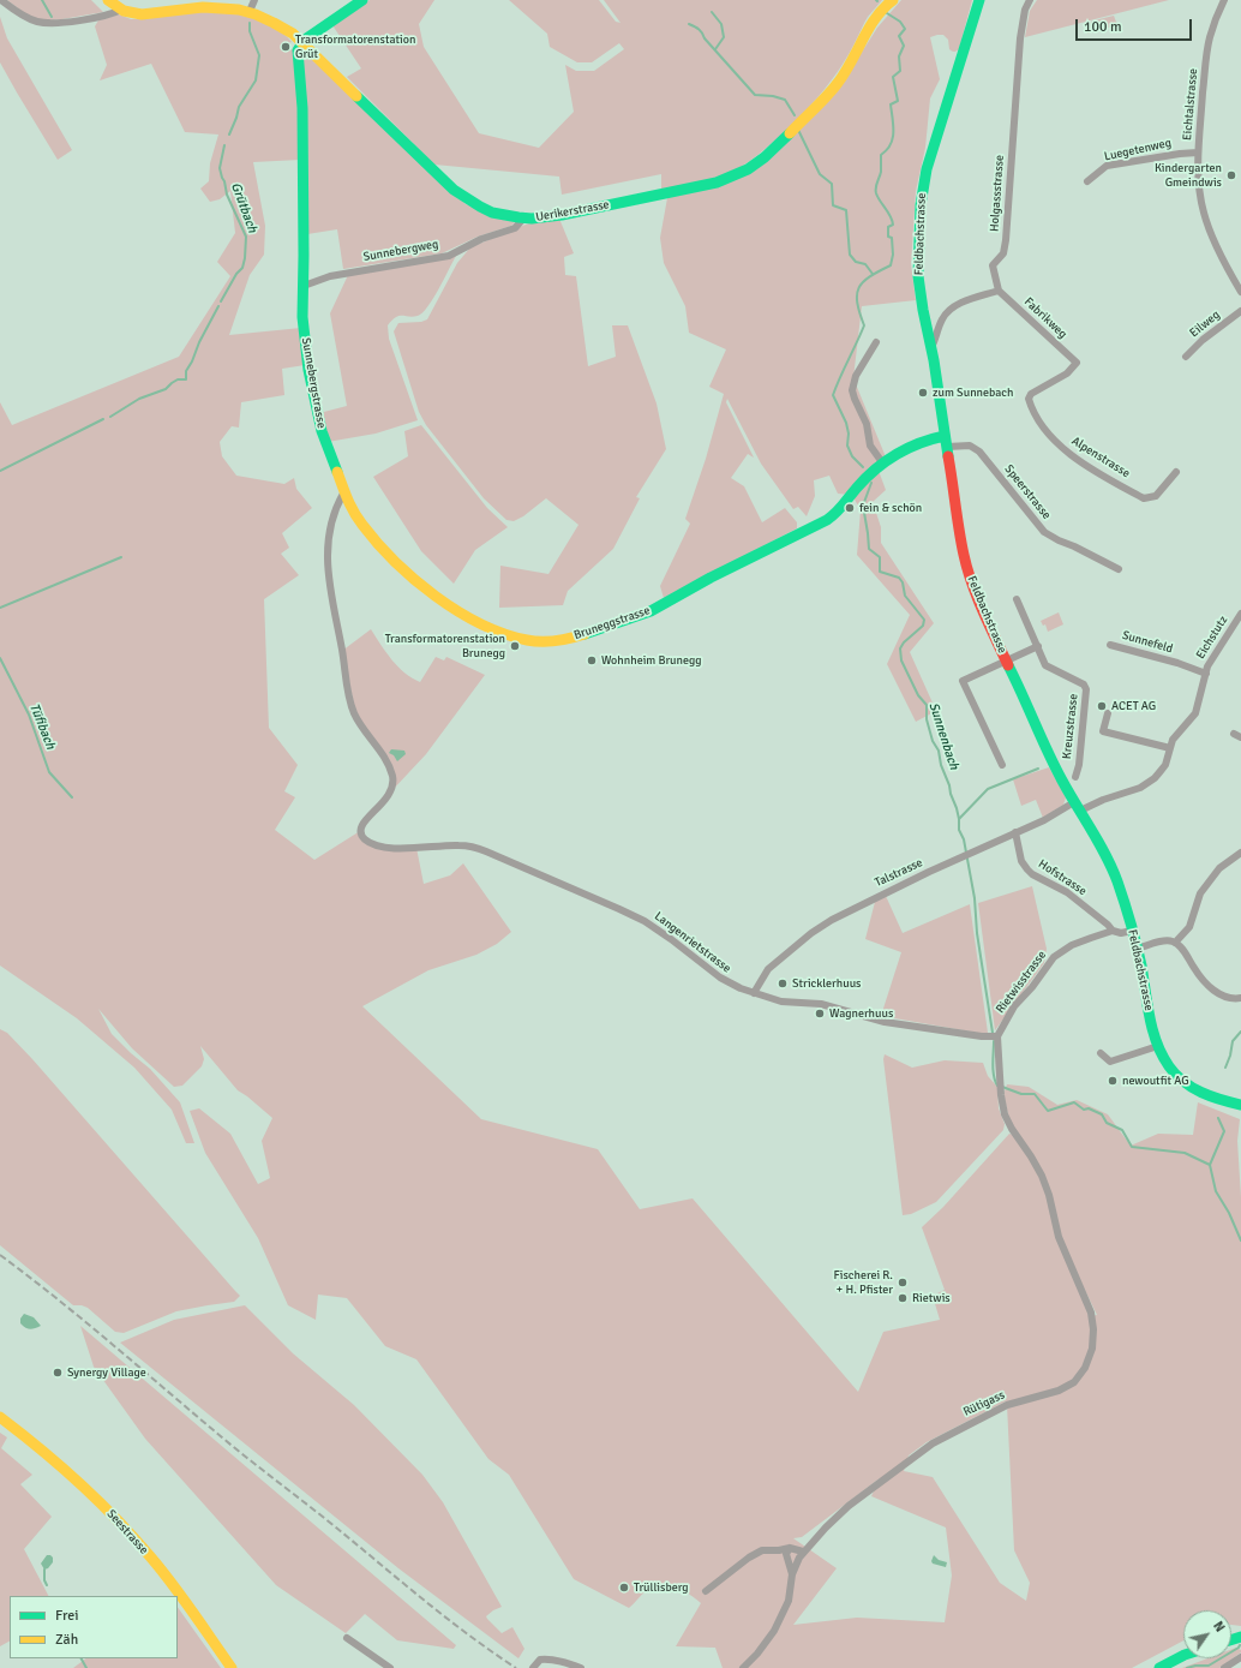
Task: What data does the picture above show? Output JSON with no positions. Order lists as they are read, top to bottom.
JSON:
{
  "streets": {
    "street": [
      "Eichtalstrasse",
      "Luegetenweg",
      "Holgassstrasse",
      "Uerikerstrasse",
      "Feldbachstrasse",
      "Sunnebergweg",
      "Fabrikweg",
      "Eilweg",
      "Sunnebergstrasse",
      "Alpenstrasse",
      "Speerstrasse",
      "Bruneggstrasse",
      "Eichstutz",
      "Sunnefeld",
      "Kreuzstrasse",
      "Talstrasse",
      "Hofstrasse",
      "Langenrietstrasse",
      "Rietwisstrasse",
      "Rütigass",
      "Seestrasse"
    ]
  },
  "crossings": [
    ["Eichtalstrasse", "Luegetenweg"],
    ["Holgassstrasse", "Fabrikweg"],
    ["Uerikerstrasse", "Sunnebergweg"],
    ["Uerikerstrasse", "Sunnebergstrasse"],
    ["Feldbachstrasse", "Speerstrasse"],
    ["Feldbachstrasse", "Bruneggstrasse"],
    ["Feldbachstrasse", "Eichstutz"],
    ["Feldbachstrasse", "Talstrasse"],
    ["Feldbachstrasse", "Rietwisstrasse"],
    ["Sunnebergweg", "Sunnebergstrasse"],
    ["Fabrikweg", "Alpenstrasse"],
    ["Sunnebergstrasse", "Bruneggstrasse"],
    ["Sunnebergstrasse", "Langenrietstrasse"],
    ["Speerstrasse", "Bruneggstrasse"],
    ["Bruneggstrasse", "Langenrietstrasse"],
    ["Eichstutz", "Sunnefeld"],
    ["Eichstutz", "Talstrasse"],
    ["Talstrasse", "Hofstrasse"],
    ["Talstrasse", "Langenrietstrasse"],
    ["Hofstrasse", "Rietwisstrasse"],
    ["Langenrietstrasse", "Rietwisstrasse"],
    ["Langenrietstrasse", "Rütigass"],
    ["Rietwisstrasse", "Rütigass"]
  ],
  "water": ["Grütbach", "Tüfibach", "Sunnenbach"],
  "places": [
    "Transformatorenstation Grüt",
    "Kindergarten Gmeindwis",
    "zum Sunnebach",
    "fein & schön",
    "Transformatorenstation Brunegg",
    "Wohnheim Brunegg",
    "ACET AG",
    "Stricklerhuus",
    "Wagnerhuus",
    "newoutfit AG",
    "Fischerei R. + H. Pfister",
    "Rietwis",
    "Synergy Village",
    "Trüllisberg"
  ],
  "legend": ["Frei", "Zäh"],
  "scale_bar": "100 m",
  "north": "top right"
}
